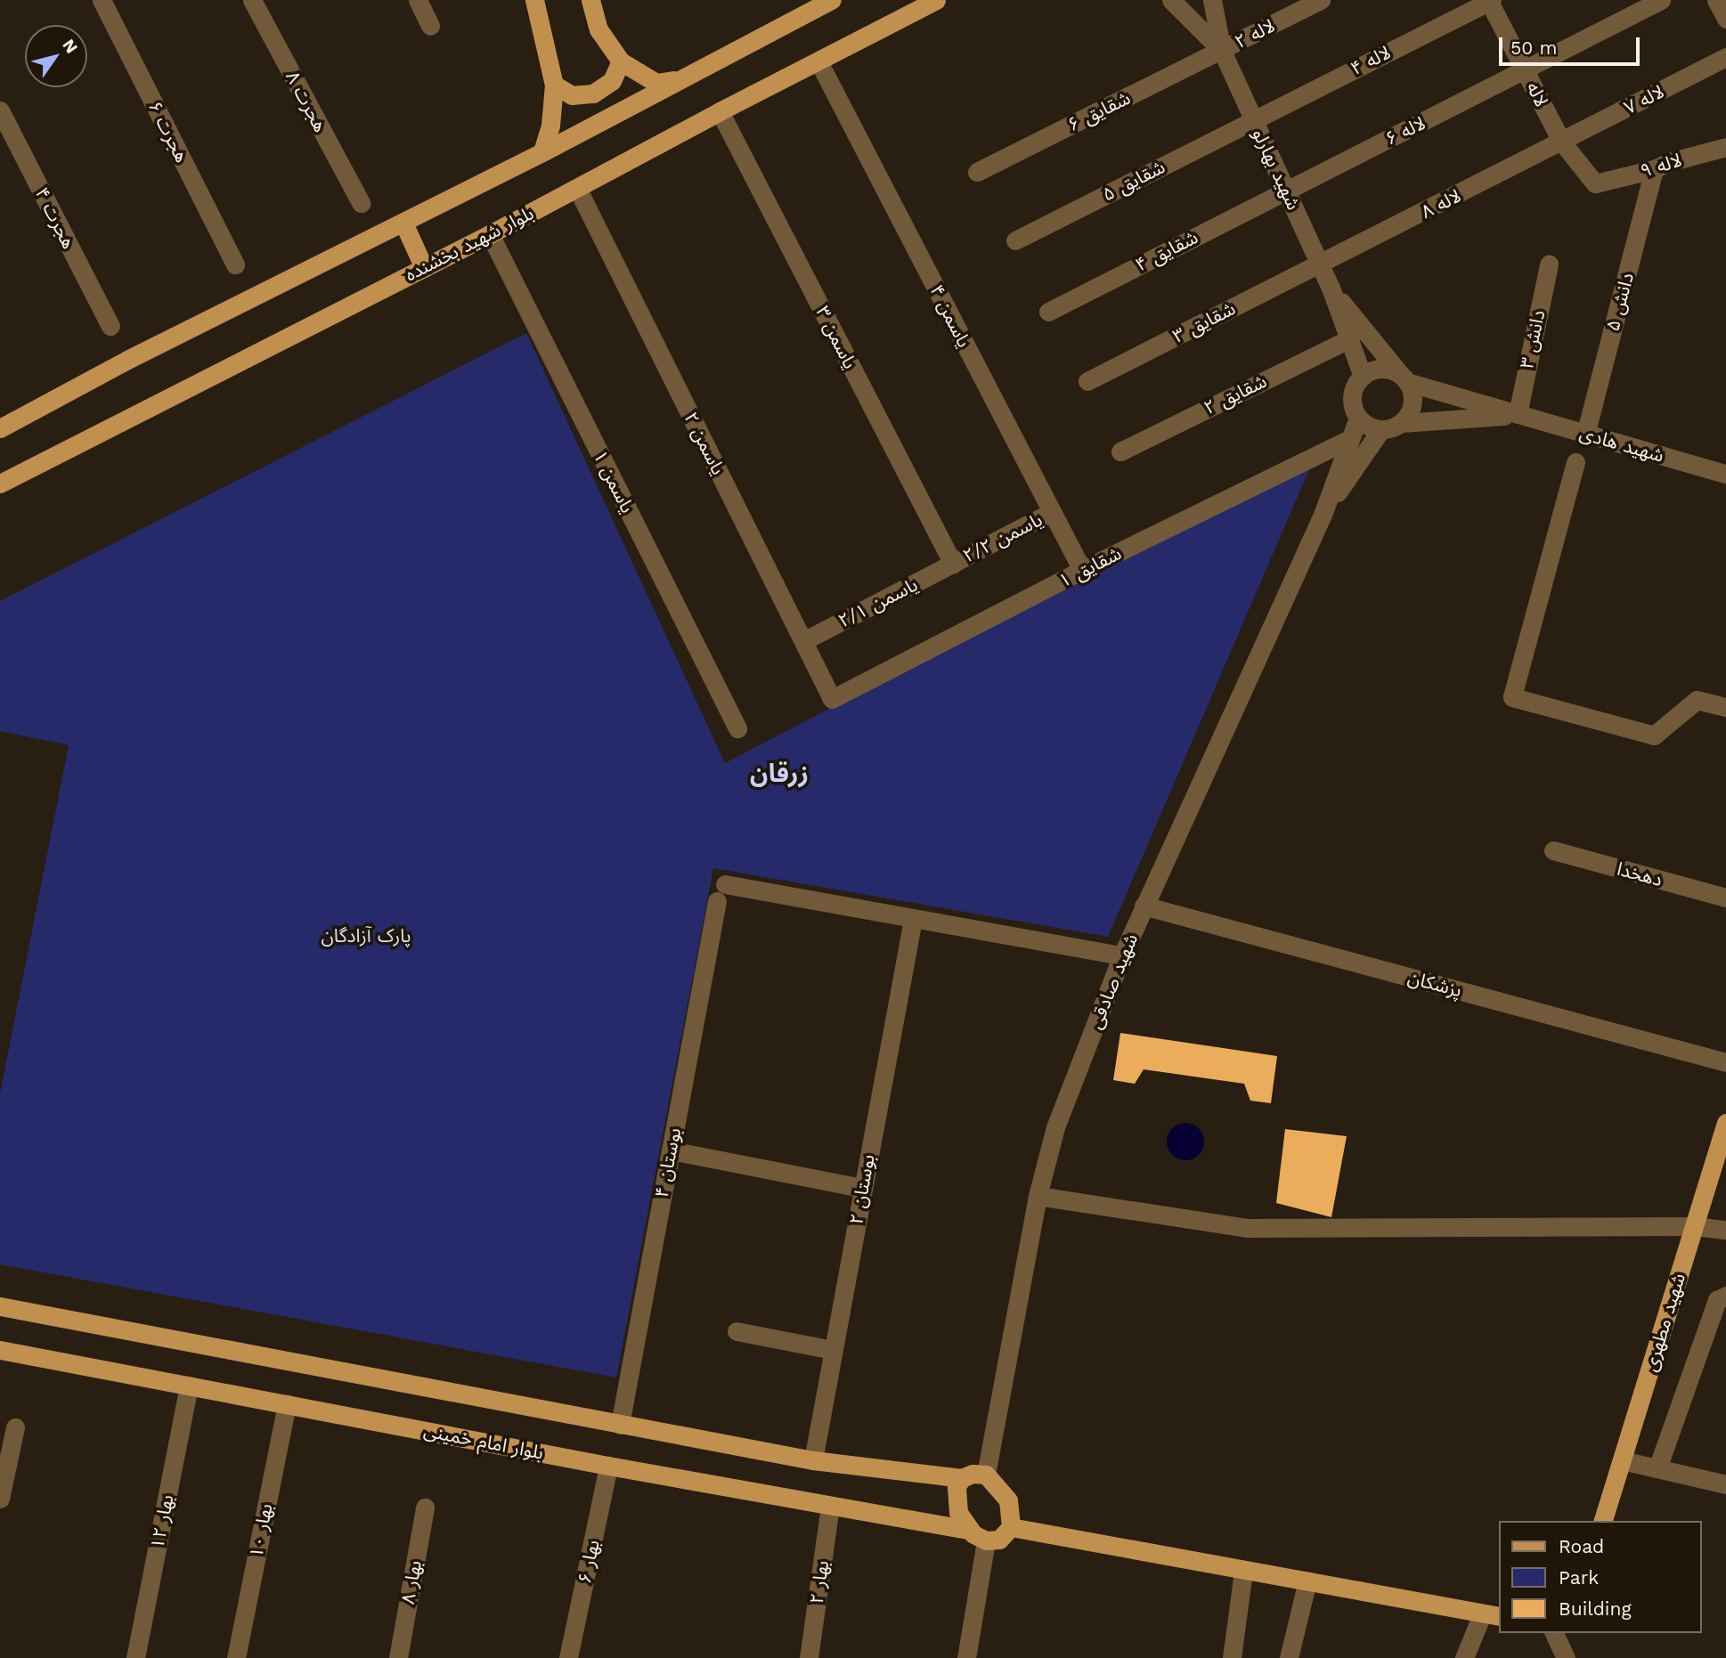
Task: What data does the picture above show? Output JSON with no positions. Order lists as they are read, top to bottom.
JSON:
{
  "streets": {
    "main road": ["بلوار شهید بخشنده", "شهید مطهری", "بلوار امام خمینی"],
    "street": [
      "لاله ۲",
      "لاله ۴",
      "لاله",
      "لاله ۷",
      "هجرت ۸",
      "شقایق ۶",
      "لاله ۶",
      "هجرت ۶",
      "لاله ۹",
      "شهید بهارلو",
      "شقایق ۵",
      "لاله ۸",
      "هجرت ۴",
      "شقایق ۴",
      "دانش ۵",
      "یاسمن ۴",
      "شقایق ۳",
      "یاسمن ۳",
      "دانش ۳",
      "شقایق ۲",
      "یاسمن ۲",
      "شهید هادی",
      "یاسمن ۱",
      "یاسمن ۲/۲",
      "شقایق ۱",
      "یاسمن ۲/۱",
      "دهخدا",
      "شهید صادقی",
      "پزشکان",
      "بوستان ۴",
      "بوستان ۲",
      "بهار ۱۲",
      "بهار ۱۰",
      "بهار ۶",
      "بهار ۸",
      "بهار ۲"
    ]
  },
  "crossings": [
    ["لاله ۲", "شقایق ۶"],
    ["لاله ۲", "شهید بهارلو"],
    ["لاله ۴", "لاله"],
    ["لاله ۴", "شهید بهارلو"],
    ["لاله ۴", "شقایق ۵"],
    ["لاله", "لاله ۷"],
    ["لاله", "لاله ۶"],
    ["لاله", "لاله ۹"],
    ["لاله", "لاله ۸"],
    ["لاله ۷", "لاله ۸"],
    ["شقایق ۶", "شهید بهارلو"],
    ["لاله ۶", "شهید بهارلو"],
    ["لاله ۶", "شقایق ۴"],
    ["لاله ۹", "دانش ۵"],
    ["شهید بهارلو", "شقایق ۵"],
    ["شهید بهارلو", "لاله ۸"],
    ["شهید بهارلو", "شقایق ۴"],
    ["شهید بهارلو", "شقایق ۳"],
    ["لاله ۸", "شقایق ۳"],
    ["بلوار شهید بخشنده", "یاسمن ۴"],
    ["بلوار شهید بخشنده", "یاسمن ۳"],
    ["بلوار شهید بخشنده", "یاسمن ۲"],
    ["بلوار شهید بخشنده", "یاسمن ۱"],
    ["دانش ۵", "شهید هادی"],
    ["یاسمن ۴", "یاسمن ۲/۲"],
    ["یاسمن ۴", "شقایق ۱"],
    ["یاسمن ۳", "یاسمن ۲/۲"],
    ["یاسمن ۳", "یاسمن ۲/۱"],
    ["دانش ۳", "شهید هادی"],
    ["یاسمن ۲", "شقایق ۱"],
    ["یاسمن ۲", "یاسمن ۲/۱"],
    ["یاسمن ۲/۲", "یاسمن ۲/۱"],
    ["شهید صادقی", "پزشکان"],
    ["شهید صادقی", "بلوار امام خمینی"],
    ["بوستان ۴", "بوستان ۲"],
    ["بلوار امام خمینی", "بهار ۱۲"],
    ["بلوار امام خمینی", "بهار ۱۰"],
    ["بلوار امام خمینی", "بهار ۶"],
    ["بلوار امام خمینی", "بهار ۲"]
  ],
  "districts": ["زرقان"],
  "parks": ["پارک آزادگان"],
  "legend": ["Road", "Park", "Building"],
  "scale_bar": "50 m",
  "north": "top right"
}
